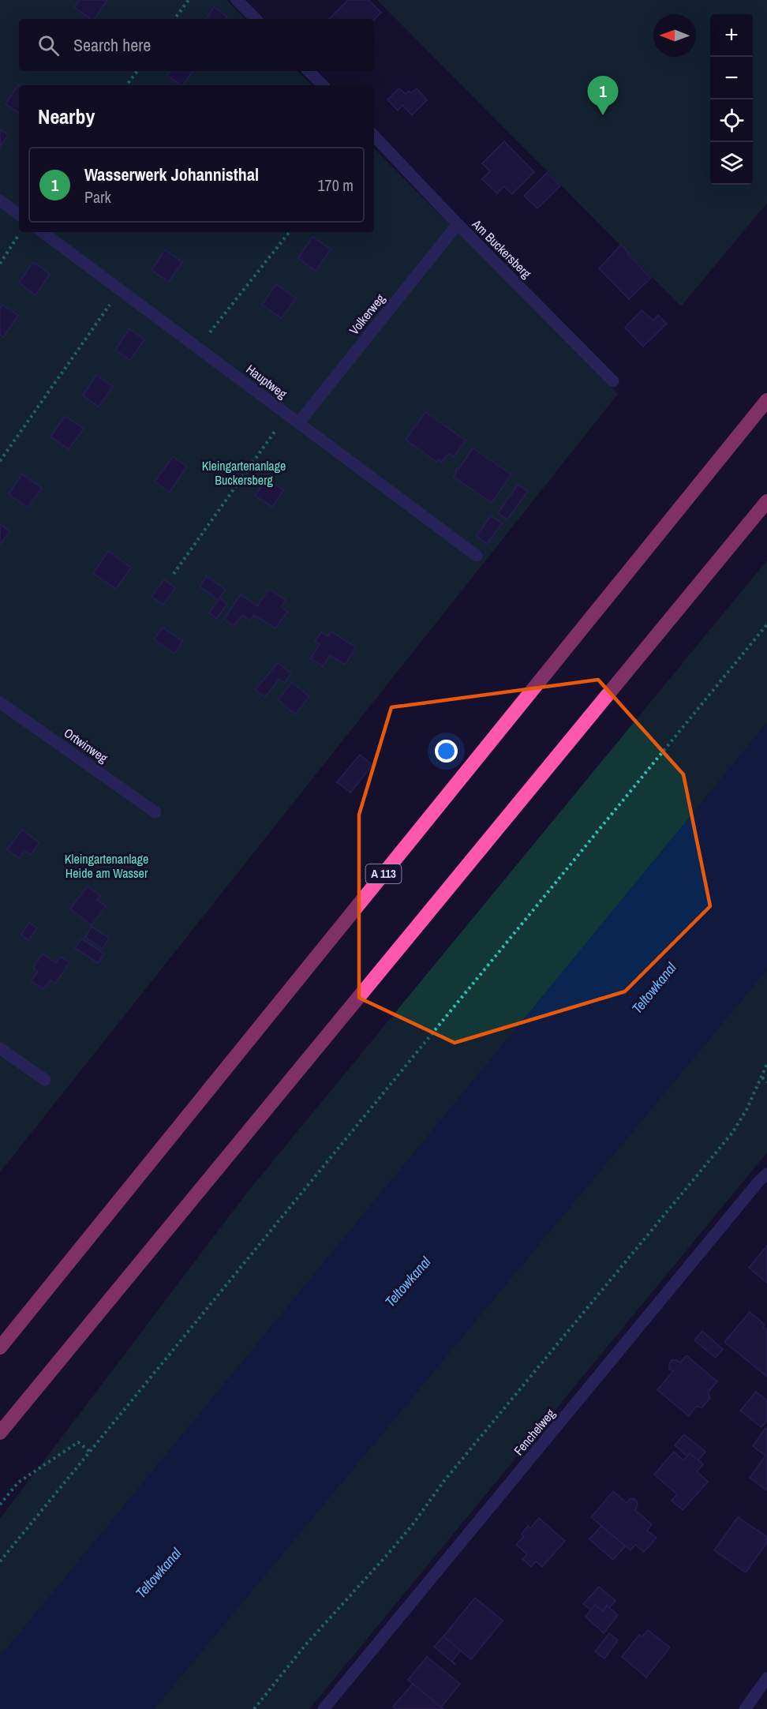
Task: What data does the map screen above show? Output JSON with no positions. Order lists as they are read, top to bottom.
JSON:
{
  "streets": {
    "highway": ["A 113"],
    "street": [
      "Am Buckersberg",
      "Volkerweg",
      "Hauptweg",
      "Ortwinweg",
      "Fenchelweg"
    ]
  },
  "crossings": [
    ["Am Buckersberg", "Volkerweg"],
    ["Volkerweg", "Hauptweg"]
  ],
  "water": ["Teltowkanal"],
  "parks": ["Kleingartenanlage Buckersberg", "Kleingartenanlage Heide am Wasser"],
  "north": "left",
  "page": {
    "map_buttons": ["+", "−"],
    "search": "Search here",
    "pins": "1",
    "heading": "Nearby",
    "list": [
      {
        "mark": "1",
        "name": "Wasserwerk Johannisthal",
        "note": "Park",
        "value": "170 m"
      }
    ]
  }
}
